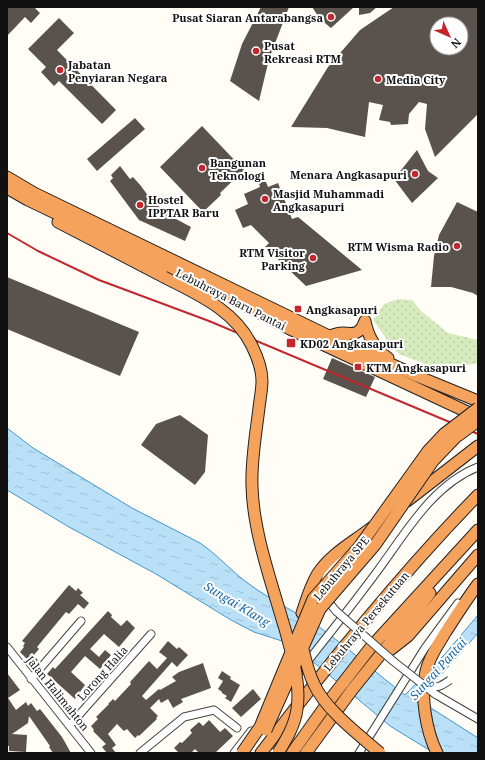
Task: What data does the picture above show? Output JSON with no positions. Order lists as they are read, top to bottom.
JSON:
{
  "streets": {
    "highway": ["Lebuhraya Baru Pantai", "Lebuhraya SPE", "Lebuhraya Persekutuan"],
    "street": ["Lorong Halia", "Jalan Halimahton"]
  },
  "crossings": [
    ["Lorong Halia", "Jalan Halimahton"]
  ],
  "water": ["Sungai Klang", "Sungai Pantai"],
  "places": {
    "other": [
      "Pusat Siaran Antarabangsa",
      "Pusat Rekreasi RTM",
      "Jabatan Penyiaran Negara",
      "Media City",
      "Bangunan Teknologi",
      "Menara Angkasapuri",
      "Masjid Muhammadi Angkasapuri",
      "Hostel IPPTAR Baru",
      "RTM Wisma Radio",
      "RTM Visitor Parking"
    ],
    "transit": ["Angkasapuri", "KD02 Angkasapuri", "KTM Angkasapuri"]
  },
  "north": "bottom right"
}
